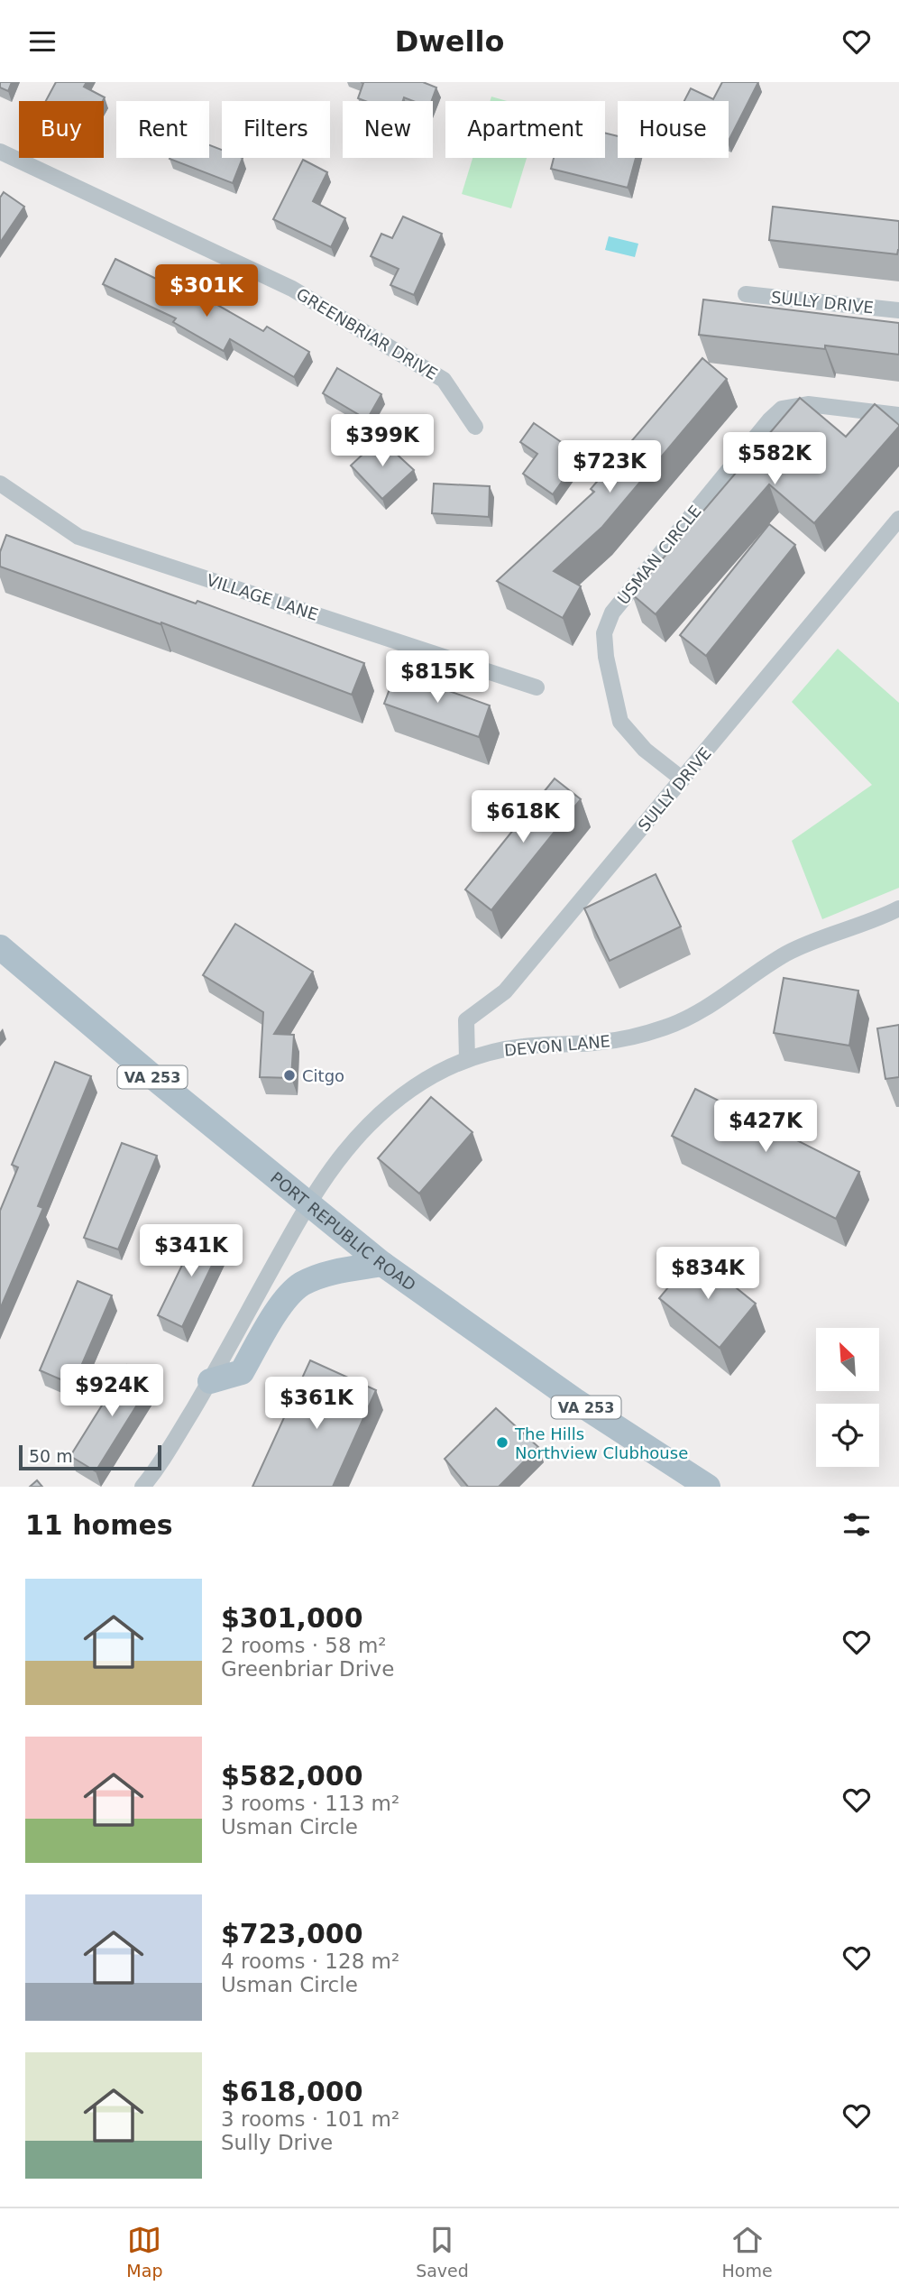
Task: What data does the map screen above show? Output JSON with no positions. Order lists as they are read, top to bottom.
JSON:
{
  "streets": {
    "main road": ["VA 253", "PORT REPUBLIC ROAD"],
    "street": [
      "SULLY DRIVE",
      "GREENBRIAR DRIVE",
      "USMAN CIRCLE",
      "VILLAGE LANE",
      "DEVON LANE"
    ]
  },
  "crossings": [
    ["SULLY DRIVE", "USMAN CIRCLE"],
    ["SULLY DRIVE", "DEVON LANE"],
    ["DEVON LANE", "PORT REPUBLIC ROAD"]
  ],
  "places": ["Citgo", "The Hills Northview Clubhouse"],
  "scale_bar": "50 m",
  "north": "top left",
  "page": {
    "header": "Dwello",
    "chip": [
      "Buy",
      "Rent",
      "Filters",
      "New",
      "Apartment",
      "House"
    ],
    "price": [
      "$301K",
      "$399K",
      "$582K",
      "$723K",
      "$815K",
      "$618K",
      "$427K",
      "$341K",
      "$834K",
      "$924K",
      "$361K"
    ],
    "scale": "50 m",
    "heading": "11 homes",
    "list": [
      {
        "name": "$301,000",
        "note": "2 rooms · 58 m² · Greenbriar Drive"
      },
      {
        "name": "$582,000",
        "note": "3 rooms · 113 m² · Usman Circle"
      },
      {
        "name": "$723,000",
        "note": "4 rooms · 128 m² · Usman Circle"
      },
      {
        "name": "$618,000",
        "note": "3 rooms · 101 m² · Sully Drive"
      }
    ],
    "tabs": ["Map", "Saved", "Home"]
  }
}
